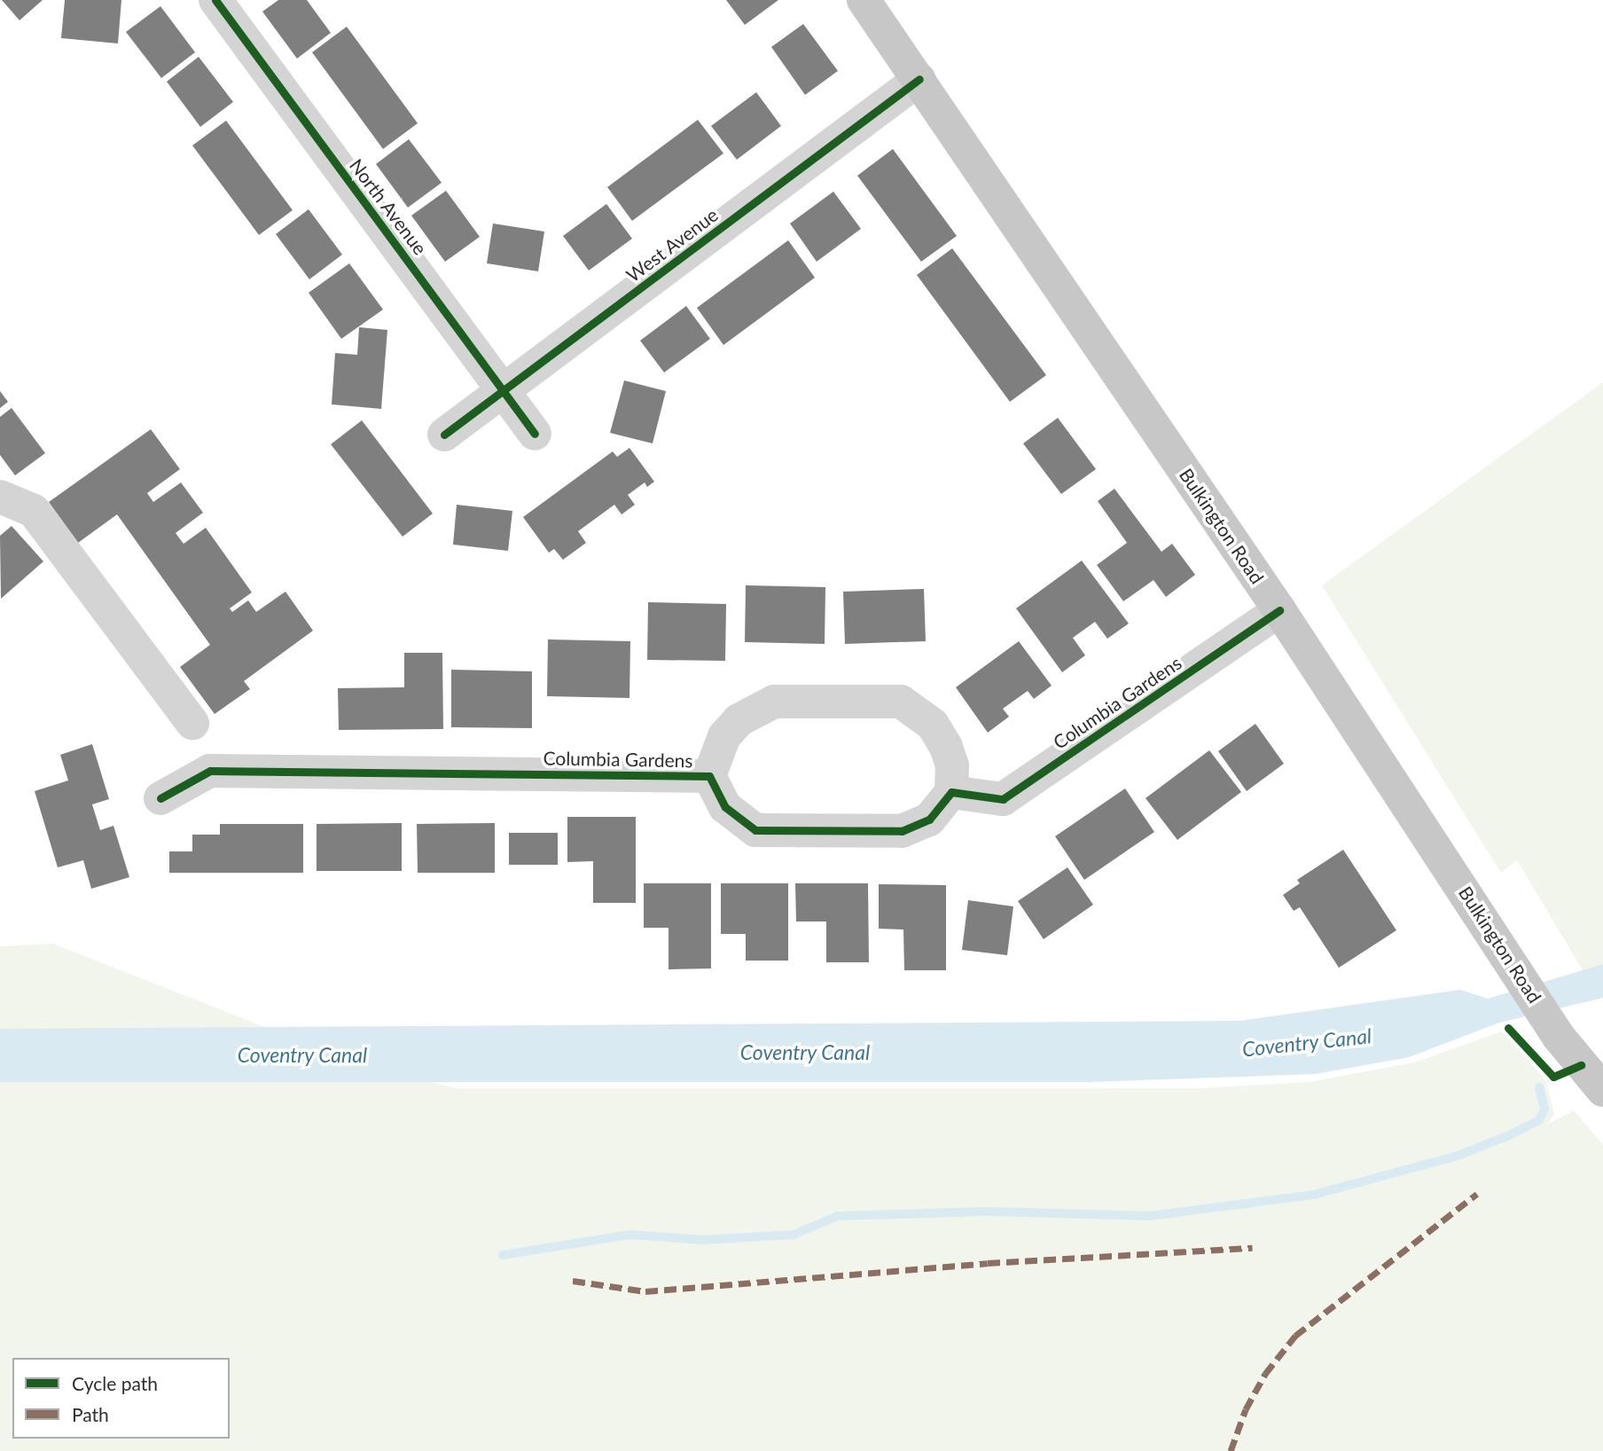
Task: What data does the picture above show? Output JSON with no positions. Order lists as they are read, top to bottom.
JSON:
{
  "streets": {
    "main road": ["Bulkington Road"],
    "street": ["North Avenue", "West Avenue", "Columbia Gardens"]
  },
  "crossings": [
    ["North Avenue", "West Avenue"],
    ["West Avenue", "Bulkington Road"],
    ["Bulkington Road", "Columbia Gardens"]
  ],
  "water": ["Coventry Canal"],
  "legend": ["Cycle path", "Path"]
}
